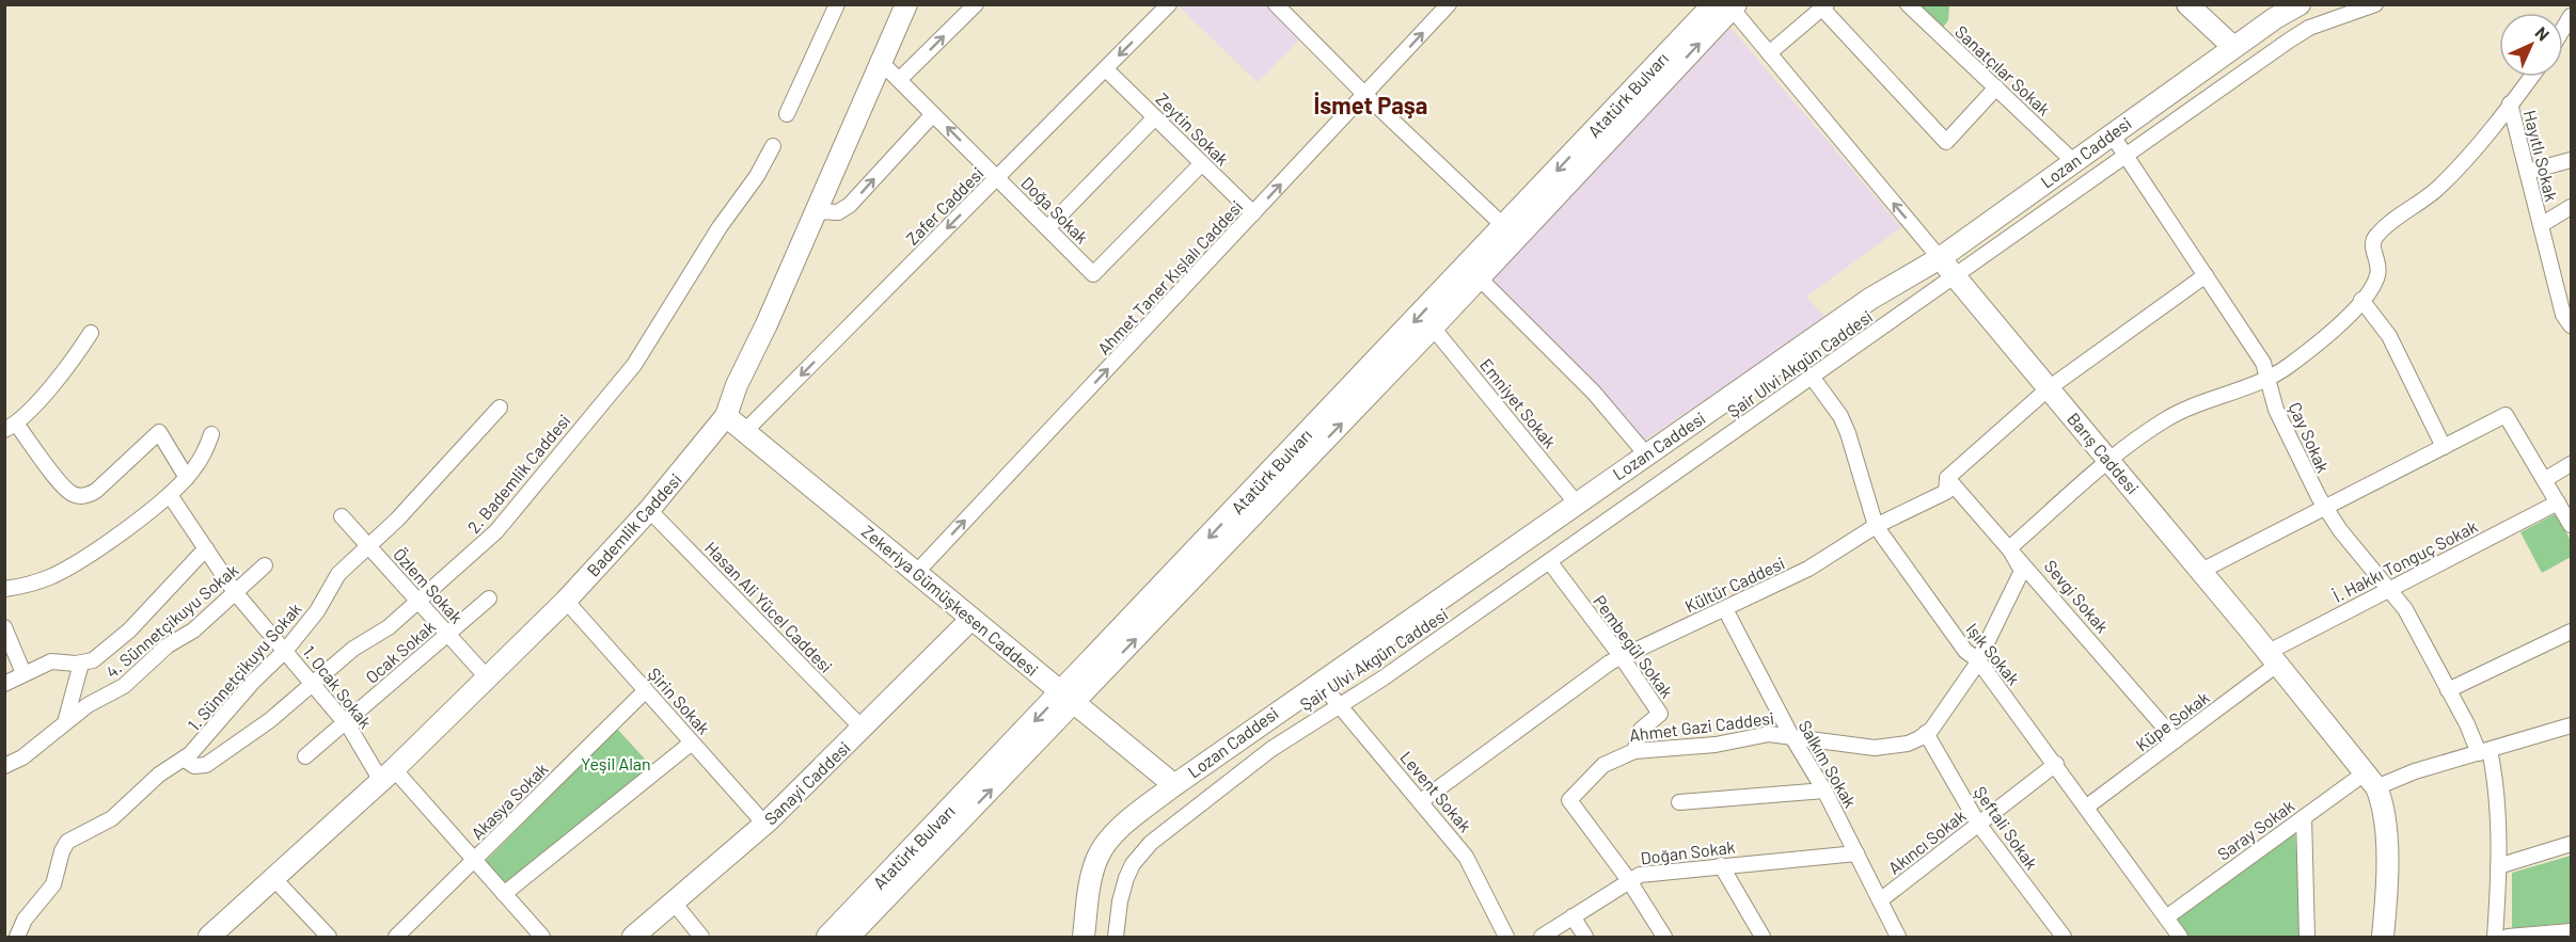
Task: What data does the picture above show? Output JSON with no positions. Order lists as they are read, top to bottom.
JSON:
{
  "streets": {
    "street": [
      "Sanatçılar Sokak",
      "Atatürk Bulvarı",
      "Zeytin Sokak",
      "Lozan Caddesi",
      "Hayıtlı Sokak",
      "Zafer Caddesi",
      "Doğa Sokak",
      "Ahmet Taner Kışlalı Caddesi",
      "Şair Ulvi Akgün Caddesi",
      "Emniyet Sokak",
      "Çay Sokak",
      "Barış Caddesi",
      "2. Bademlik Caddesi",
      "Bademlik Caddesi",
      "İ. Hakkı Tonguç Sokak",
      "Kültür Caddesi",
      "Özlem Sokak",
      "Sevgi Sokak",
      "Zekeriya Gümüşkesen Caddesi",
      "Hasan Ali Yücel Caddesi",
      "4. Sünnetçikuyu Sokak",
      "Pembegül Sokak",
      "Ocak Sokak",
      "Işık Sokak",
      "1. Sünnetçikuyu Sokak",
      "1. Ocak Sokak",
      "Şirin Sokak",
      "Küpe Sokak",
      "Ahmet Gazi Caddesi",
      "Salkım Sokak",
      "Sanayi Caddesi",
      "Levent Sokak",
      "Akasya Sokak",
      "Şeftali Sokak",
      "Saray Sokak",
      "Akıncı Sokak",
      "Doğan Sokak"
    ]
  },
  "crossings": [
    ["Sanatçılar Sokak", "Lozan Caddesi"],
    ["Atatürk Bulvarı", "Emniyet Sokak"],
    ["Atatürk Bulvarı", "Barış Caddesi"],
    ["Atatürk Bulvarı", "Zekeriya Gümüşkesen Caddesi"],
    ["Zeytin Sokak", "Zafer Caddesi"],
    ["Zeytin Sokak", "Doğa Sokak"],
    ["Zeytin Sokak", "Ahmet Taner Kışlalı Caddesi"],
    ["Lozan Caddesi", "Emniyet Sokak"],
    ["Lozan Caddesi", "Çay Sokak"],
    ["Lozan Caddesi", "Barış Caddesi"],
    ["Lozan Caddesi", "Zekeriya Gümüşkesen Caddesi"],
    ["Lozan Caddesi", "Levent Sokak"],
    ["Zafer Caddesi", "Doğa Sokak"],
    ["Zafer Caddesi", "Zekeriya Gümüşkesen Caddesi"],
    ["Doğa Sokak", "Bademlik Caddesi"],
    ["Ahmet Taner Kışlalı Caddesi", "Zekeriya Gümüşkesen Caddesi"],
    ["Şair Ulvi Akgün Caddesi", "Çay Sokak"],
    ["Şair Ulvi Akgün Caddesi", "Barış Caddesi"],
    ["Şair Ulvi Akgün Caddesi", "Pembegül Sokak"],
    ["Şair Ulvi Akgün Caddesi", "Işık Sokak"],
    ["Şair Ulvi Akgün Caddesi", "Levent Sokak"],
    ["Çay Sokak", "İ. Hakkı Tonguç Sokak"],
    ["Çay Sokak", "Kültür Caddesi"],
    ["Çay Sokak", "Saray Sokak"],
    ["Barış Caddesi", "İ. Hakkı Tonguç Sokak"],
    ["Barış Caddesi", "Kültür Caddesi"],
    ["Barış Caddesi", "Küpe Sokak"],
    ["Barış Caddesi", "Saray Sokak"],
    ["2. Bademlik Caddesi", "Özlem Sokak"],
    ["2. Bademlik Caddesi", "1. Sünnetçikuyu Sokak"],
    ["2. Bademlik Caddesi", "1. Ocak Sokak"],
    ["Bademlik Caddesi", "Özlem Sokak"],
    ["Bademlik Caddesi", "Zekeriya Gümüşkesen Caddesi"],
    ["Bademlik Caddesi", "Hasan Ali Yücel Caddesi"],
    ["Bademlik Caddesi", "1. Ocak Sokak"],
    ["Bademlik Caddesi", "Şirin Sokak"],
    ["İ. Hakkı Tonguç Sokak", "Küpe Sokak"],
    ["Kültür Caddesi", "Sevgi Sokak"],
    ["Kültür Caddesi", "Pembegül Sokak"],
    ["Kültür Caddesi", "Işık Sokak"],
    ["Kültür Caddesi", "Salkım Sokak"],
    ["Kültür Caddesi", "Levent Sokak"],
    ["Özlem Sokak", "Ocak Sokak"],
    ["Özlem Sokak", "1. Sünnetçikuyu Sokak"],
    ["Sevgi Sokak", "Küpe Sokak"],
    ["Sevgi Sokak", "Ahmet Gazi Caddesi"],
    ["Zekeriya Gümüşkesen Caddesi", "Sanayi Caddesi"],
    ["Hasan Ali Yücel Caddesi", "Sanayi Caddesi"],
    ["4. Sünnetçikuyu Sokak", "1. Ocak Sokak"],
    ["Pembegül Sokak", "Ahmet Gazi Caddesi"],
    ["Ocak Sokak", "1. Ocak Sokak"],
    ["Işık Sokak", "Küpe Sokak"],
    ["Işık Sokak", "Ahmet Gazi Caddesi"],
    ["Işık Sokak", "Saray Sokak"],
    ["Işık Sokak", "Akıncı Sokak"],
    ["1. Sünnetçikuyu Sokak", "1. Ocak Sokak"],
    ["1. Ocak Sokak", "Akasya Sokak"],
    ["Şirin Sokak", "Sanayi Caddesi"],
    ["Şirin Sokak", "Akasya Sokak"],
    ["Ahmet Gazi Caddesi", "Salkım Sokak"],
    ["Ahmet Gazi Caddesi", "Şeftali Sokak"],
    ["Ahmet Gazi Caddesi", "Doğan Sokak"],
    ["Salkım Sokak", "Akıncı Sokak"],
    ["Salkım Sokak", "Doğan Sokak"],
    ["Şeftali Sokak", "Akıncı Sokak"]
  ],
  "one_way": ["Ahmet Taner Kışlalı Caddesi"],
  "districts": ["İsmet Paşa"],
  "parks": ["Yeşil Alan"],
  "north": "top right"
}
